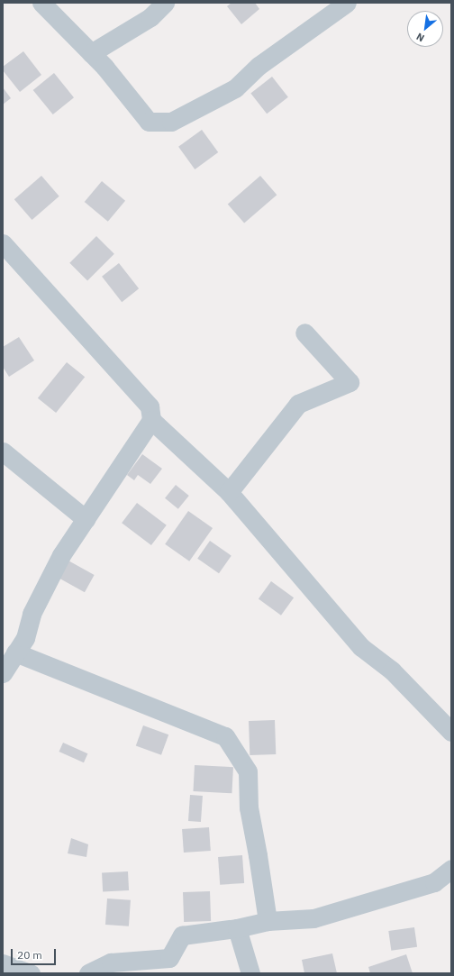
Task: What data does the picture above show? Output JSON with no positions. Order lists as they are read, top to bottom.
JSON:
{
  "scale_bar": "20 m",
  "north": "bottom left"
}
